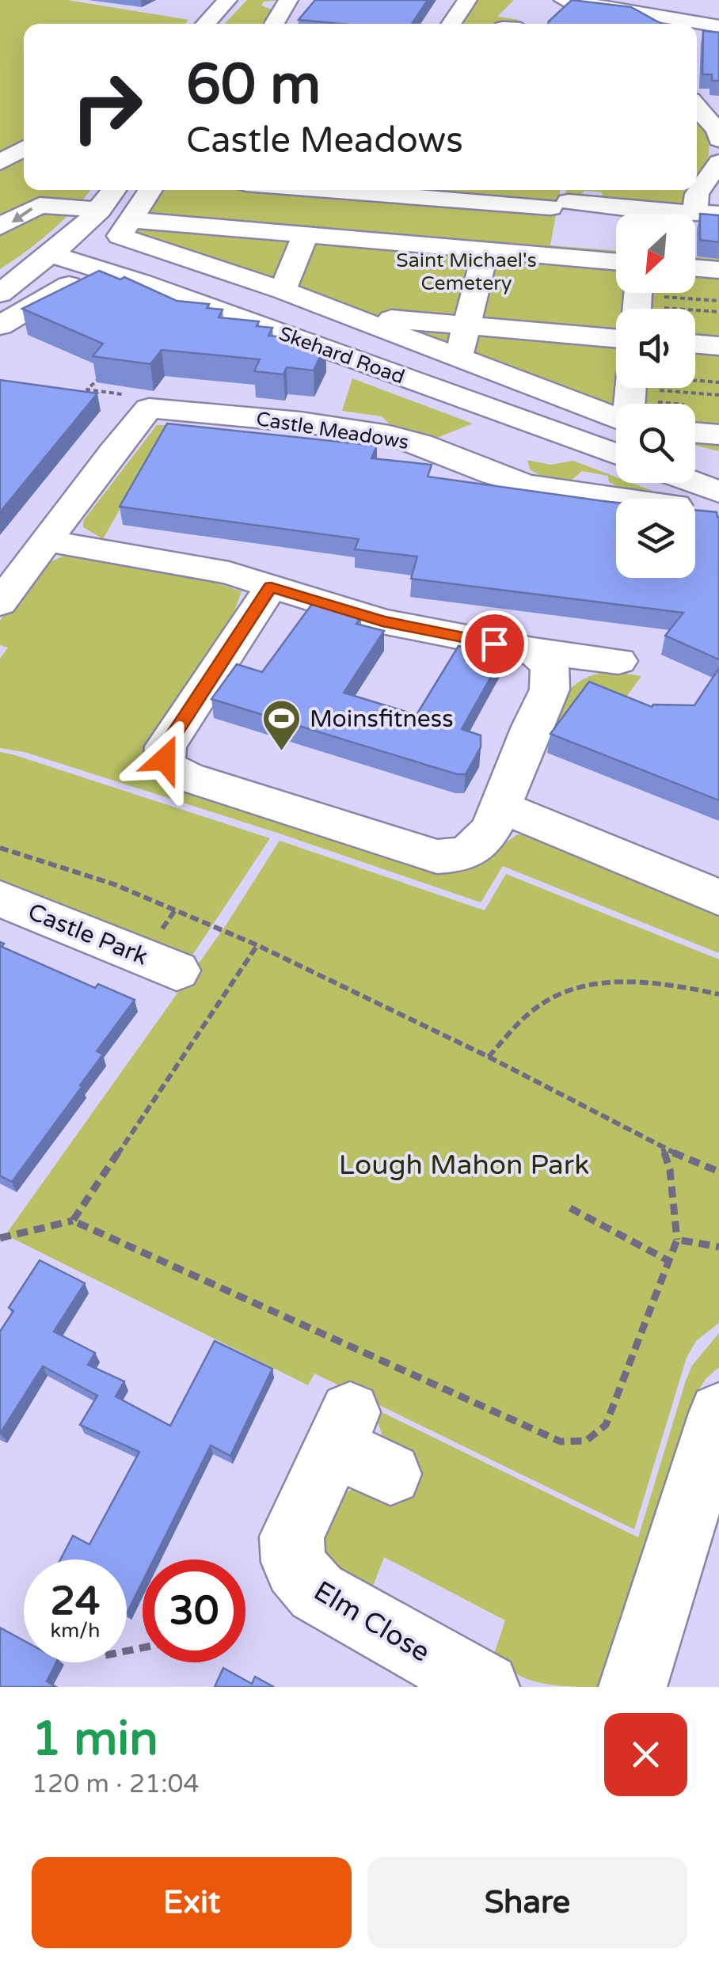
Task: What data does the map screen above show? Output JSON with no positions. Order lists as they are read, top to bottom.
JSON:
{
  "streets": {
    "street": [
      "Skehard Road",
      "Castle Meadows",
      "Castle Park",
      "Elm Close"
    ]
  },
  "parks": ["Saint Michael's Cemetery", "Lough Mahon Park"],
  "places": {
    "sports": ["Moinsfitness"]
  },
  "north": "bottom left",
  "page": {
    "turn": ["60 m", "Castle Meadows"],
    "speed": "24 km/h",
    "limit": "30",
    "heading": ["1 min", "120 m · 21:04"],
    "buttons": ["Exit", "Share"]
  }
}
